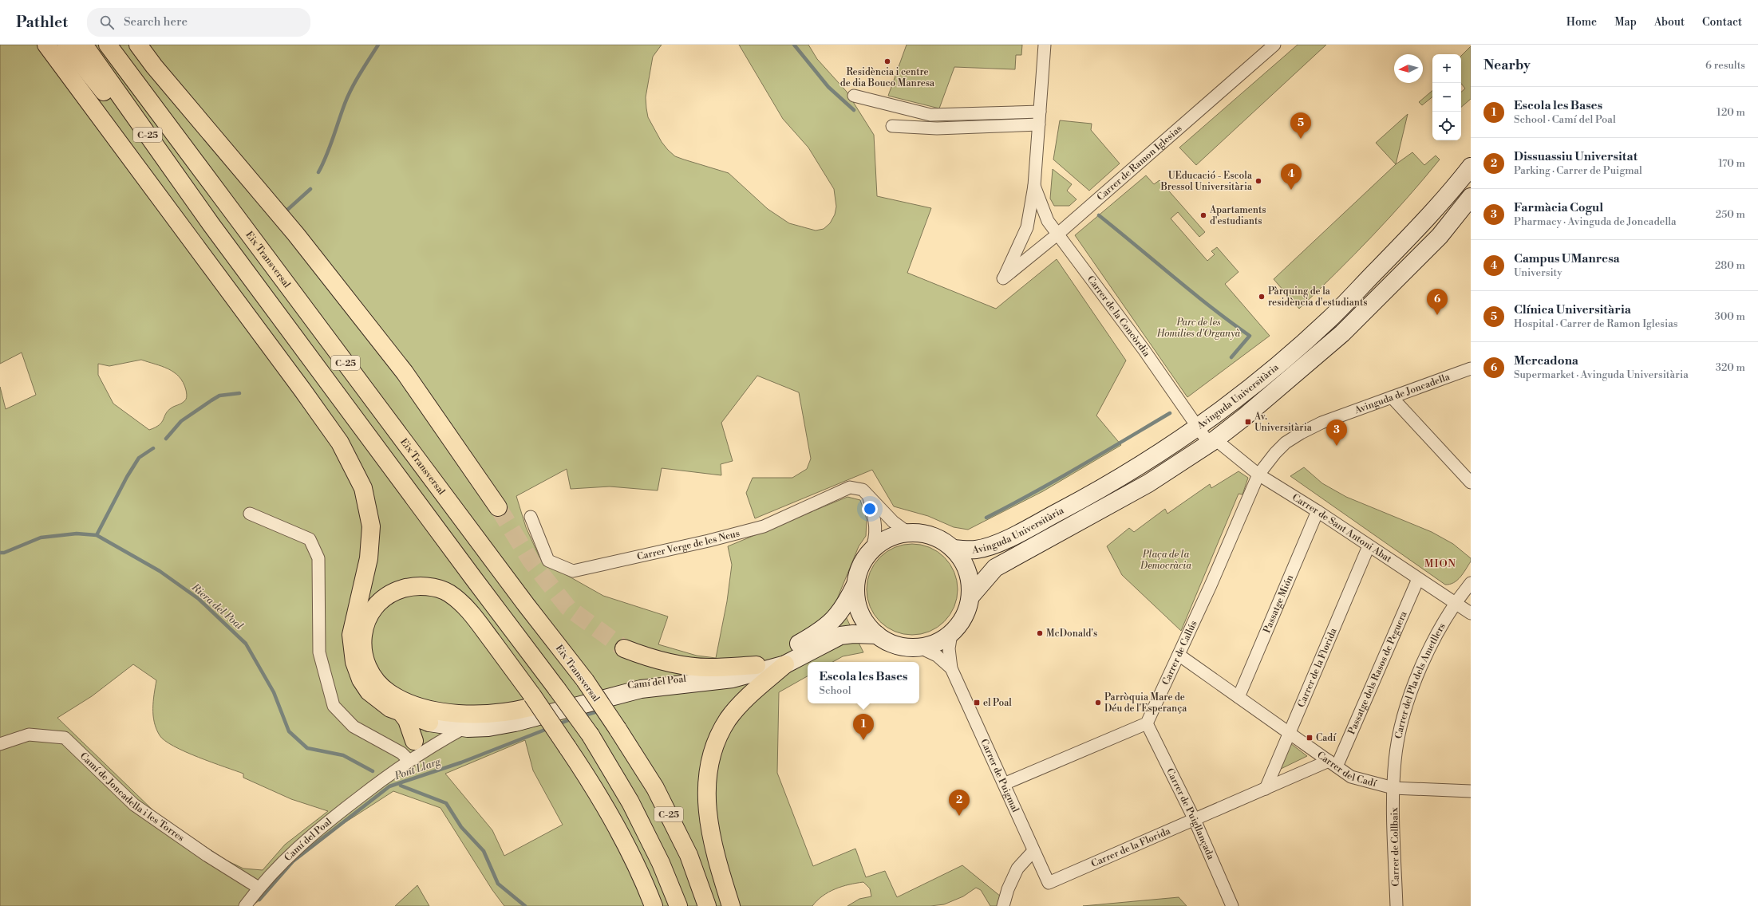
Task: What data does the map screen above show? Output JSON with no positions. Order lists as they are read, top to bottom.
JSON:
{
  "streets": {
    "highway": ["C-25", "Eix Transversal"],
    "street": [
      "Carrer de Ramon Iglesias",
      "Carrer de la Concòrdia",
      "Avinguda de Joncadella",
      "Avinguda Universitària",
      "Carrer de Sant Antoni Abat",
      "Carrer Verge de les Neus",
      "Passatge Mión",
      "Carrer de Callús",
      "Carrer de la Florida",
      "Passatge dels Rasos de Peguera",
      "Carrer del Pla dels Ametllers",
      "Camí del Poal",
      "Carrer del Cadí",
      "Carrer de Puigmal",
      "Camí de Joncadella i les Torres",
      "Carrer de Puigllançada",
      "Carrer de Collbaix"
    ]
  },
  "crossings": [
    ["Carrer de Ramon Iglesias", "Carrer de la Concòrdia"],
    ["Carrer de la Concòrdia", "Avinguda Universitària"],
    ["Carrer de la Concòrdia", "Carrer de Sant Antoni Abat"],
    ["Avinguda de Joncadella", "Carrer de Sant Antoni Abat"],
    ["Avinguda de Joncadella", "Carrer de Callús"],
    ["Avinguda Universitària", "Carrer de Sant Antoni Abat"],
    ["Carrer de Sant Antoni Abat", "Passatge Mión"],
    ["Carrer de Sant Antoni Abat", "Carrer de Callús"],
    ["Carrer de Sant Antoni Abat", "Carrer de la Florida"],
    ["Carrer de Sant Antoni Abat", "Passatge dels Rasos de Peguera"],
    ["Carrer de Sant Antoni Abat", "Carrer del Pla dels Ametllers"],
    ["Passatge Mión", "Carrer del Cadí"],
    ["Carrer de Callús", "Carrer del Cadí"],
    ["Carrer de Callús", "Carrer de Puigllançada"],
    ["Carrer de la Florida", "Passatge dels Rasos de Peguera"],
    ["Carrer de la Florida", "Carrer del Cadí"],
    ["Carrer de la Florida", "Carrer de Puigmal"],
    ["Carrer de la Florida", "Carrer de Puigllançada"],
    ["Passatge dels Rasos de Peguera", "Carrer del Cadí"],
    ["Carrer del Pla dels Ametllers", "Carrer del Cadí"],
    ["Carrer del Pla dels Ametllers", "Carrer de Collbaix"],
    ["Camí del Poal", "Camí de Joncadella i les Torres"],
    ["Carrer del Cadí", "Carrer de Collbaix"]
  ],
  "districts": ["MION"],
  "water": ["Riera del Poal", "Pont Llarg"],
  "parks": ["Parc de les Homilies d'Organyà", "Plaça de la Democràcia"],
  "places": {
    "other": [
      "Residència i centre de dia Bouco Manresa",
      "UEducació - Escola Bressol Universitària",
      "Apartaments d'estudiants",
      "Pàrquing de la residència d'estudiants",
      "McDonald's",
      "Parròquia Mare de Déu de l'Esperança"
    ],
    "transit": ["Av. Universitària", "el Poal", "Cadí"]
  },
  "north": "left",
  "page": {
    "header": "Pathlet",
    "search": "Search here",
    "nav": [
      "Home",
      "Map",
      "About",
      "Contact"
    ],
    "heading": ["Nearby", "6 results"],
    "map_buttons": ["+", "−"],
    "list": [
      {
        "mark": "1",
        "name": "Escola les Bases",
        "note": "School · Camí del Poal",
        "value": "120 m"
      },
      {
        "mark": "2",
        "name": "Dissuassiu Universitat",
        "note": "Parking · Carrer de Puigmal",
        "value": "170 m"
      },
      {
        "mark": "3",
        "name": "Farmàcia Cogul",
        "note": "Pharmacy · Avinguda de Joncadella",
        "value": "250 m"
      },
      {
        "mark": "4",
        "name": "Campus UManresa",
        "note": "University",
        "value": "280 m"
      },
      {
        "mark": "5",
        "name": "Clínica Universitària",
        "note": "Hospital · Carrer de Ramon Iglesias",
        "value": "300 m"
      },
      {
        "mark": "6",
        "name": "Mercadona",
        "note": "Supermarket · Avinguda Universitària",
        "value": "320 m"
      }
    ],
    "pins": [
      "5",
      "4",
      "6",
      "3",
      "1",
      "2"
    ],
    "popup": ["Escola les Bases", "School"]
  }
}
